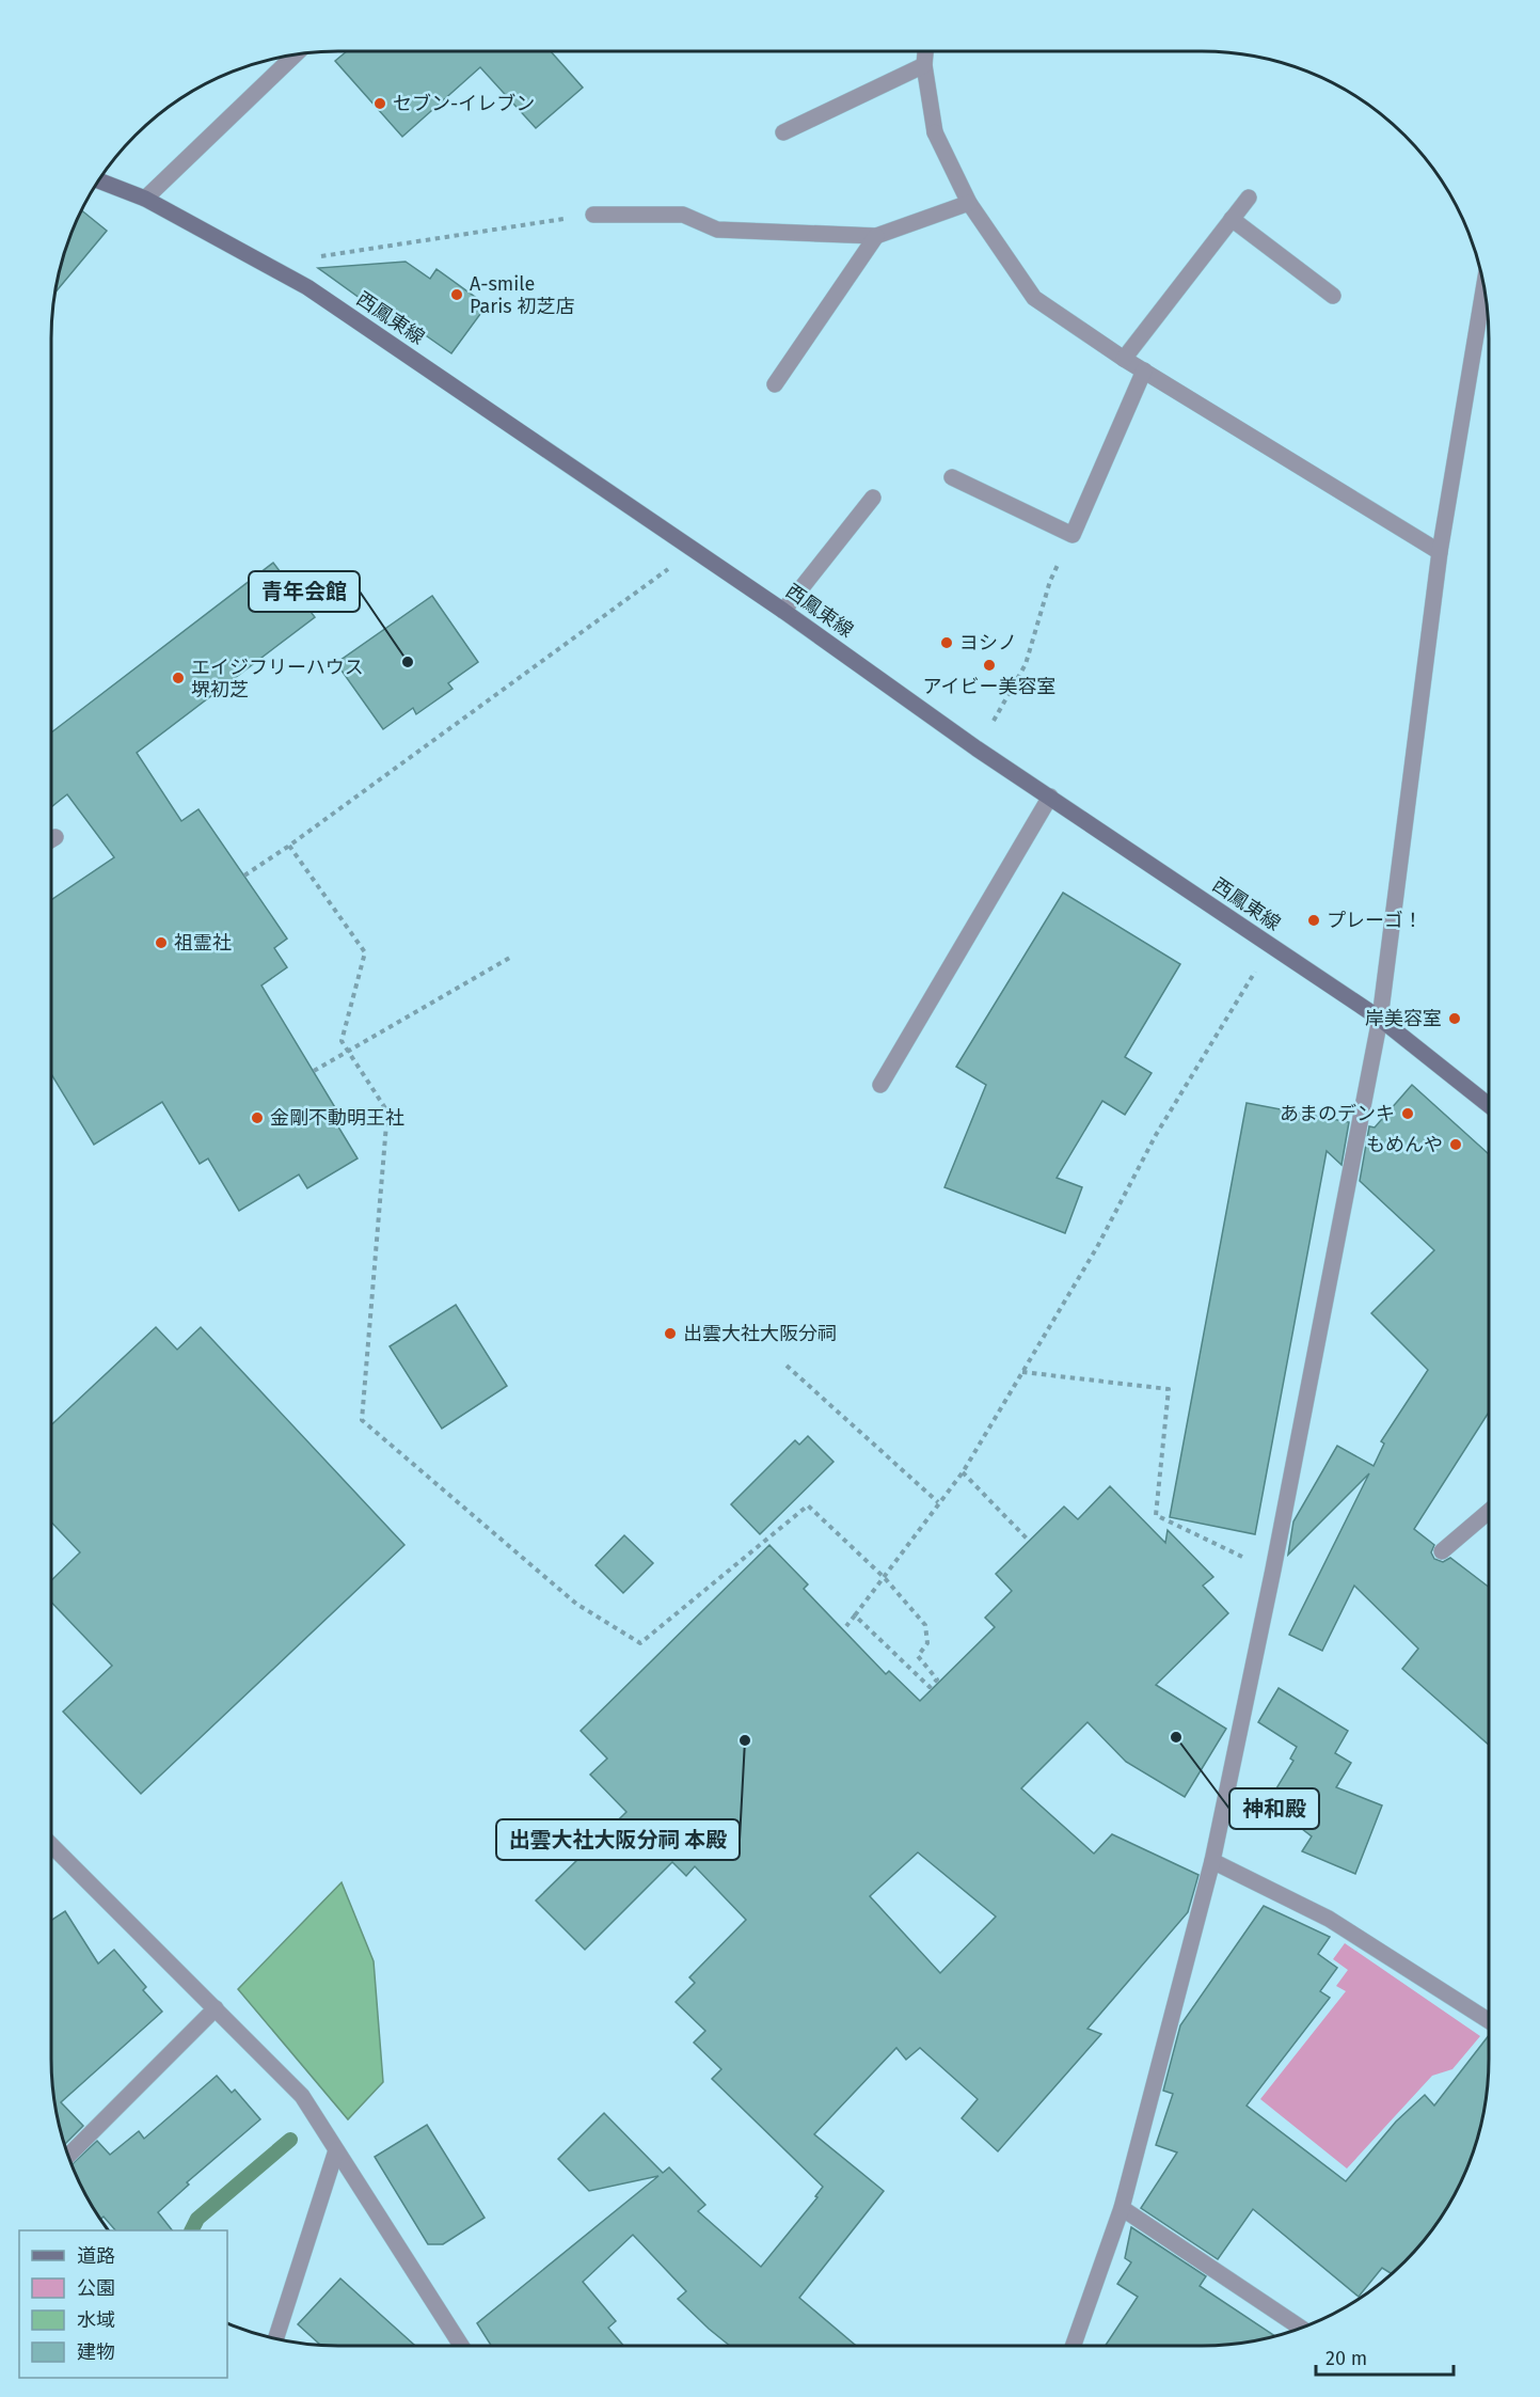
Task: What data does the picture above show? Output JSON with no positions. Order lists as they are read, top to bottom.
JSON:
{
  "streets": {
    "main road": ["西鳳東線"]
  },
  "places": [
    "セブン-イレブン",
    "A-smile Paris 初芝店",
    "ヨシノ",
    "青年会館",
    "アイビー美容室",
    "エイジフリーハウス 堺初芝",
    "プレーゴ！",
    "祖霊社",
    "岸美容室",
    "あまのデンキ",
    "金剛不動明王社",
    "もめんや",
    "出雲大社大阪分祠",
    "神和殿",
    "出雲大社大阪分祠 本殿"
  ],
  "legend": [
    "道路",
    "公園",
    "水域",
    "建物"
  ],
  "scale_bar": "20 m"
}
